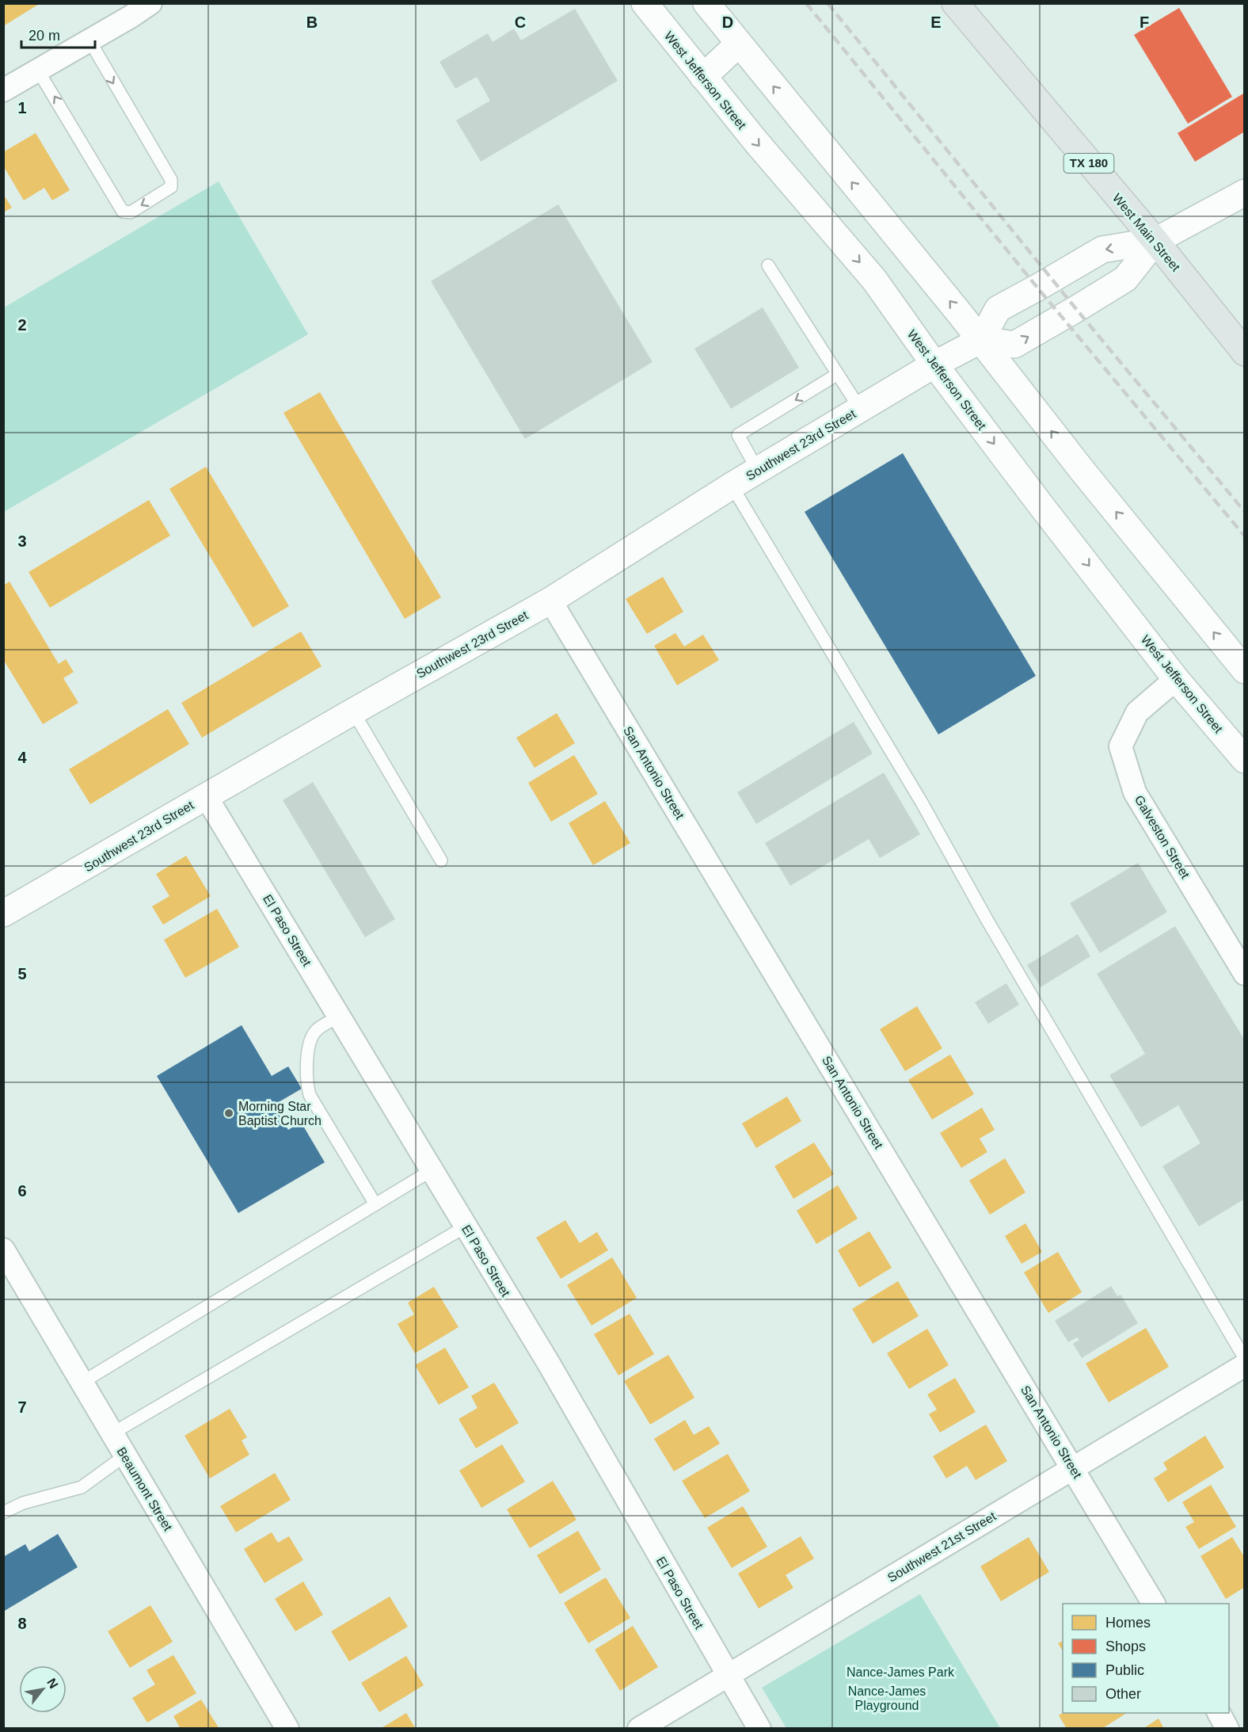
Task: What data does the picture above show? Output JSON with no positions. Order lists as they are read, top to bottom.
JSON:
{
  "streets": {
    "main road": [
      "West Jefferson Street",
      "TX 180",
      "West Main Street",
      "Southwest 23rd Street"
    ],
    "street": [
      "San Antonio Street",
      "Galveston Street",
      "El Paso Street",
      "Beaumont Street",
      "Southwest 21st Street"
    ]
  },
  "crossings": [
    ["West Jefferson Street", "Southwest 23rd Street"],
    ["West Jefferson Street", "Galveston Street"],
    ["Southwest 23rd Street", "San Antonio Street"],
    ["Southwest 23rd Street", "El Paso Street"],
    ["San Antonio Street", "Southwest 21st Street"],
    ["El Paso Street", "Southwest 21st Street"]
  ],
  "parks": ["Nance-James Park", "Nance-James Playground"],
  "places": ["Morning Star Baptist Church"],
  "legend": [
    "Homes",
    "Shops",
    "Public",
    "Other"
  ],
  "scale_bar": "20 m",
  "north": "top right",
  "grid": {
    "columns": [
      "B",
      "C",
      "D",
      "E",
      "F"
    ],
    "rows": [
      "1",
      "2",
      "3",
      "4",
      "5",
      "6",
      "7",
      "8"
    ]
  }
}
